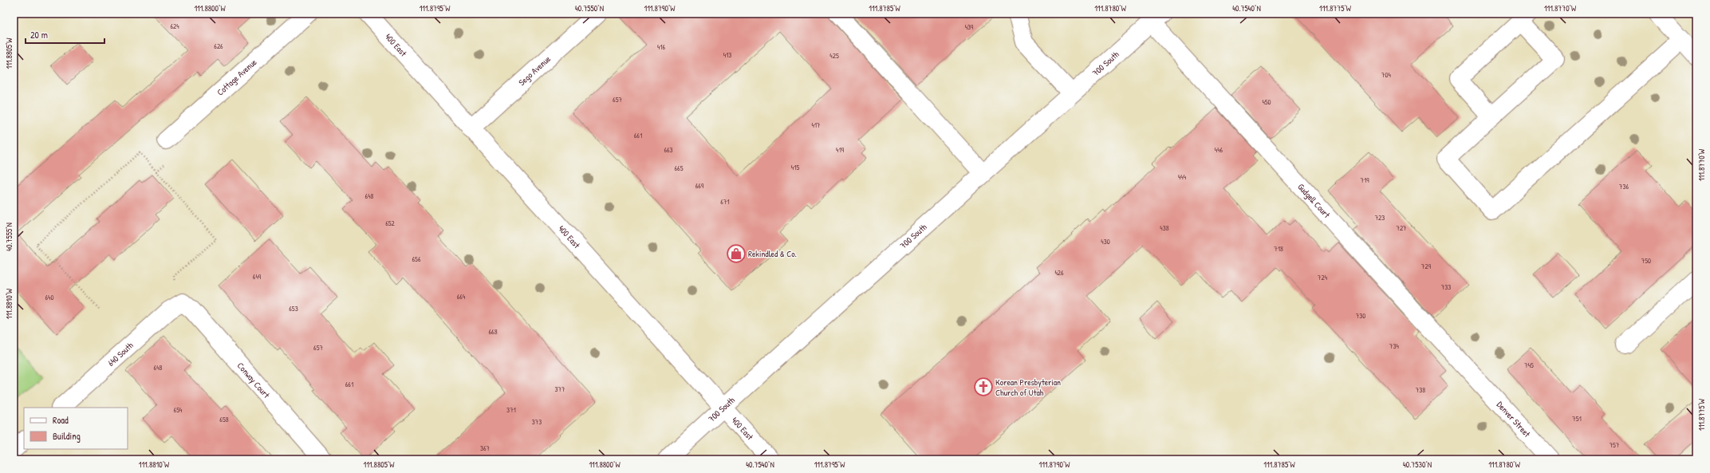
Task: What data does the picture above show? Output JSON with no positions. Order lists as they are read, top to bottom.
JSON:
{
  "streets": {
    "street": [
      "400 East",
      "700 South",
      "Sego Avenue",
      "Cottage Avenue",
      "Gudgell Court",
      "640 South",
      "Conway Court",
      "Denver Street"
    ]
  },
  "crossings": [
    ["400 East", "700 South"],
    ["400 East", "Sego Avenue"],
    ["700 South", "Gudgell Court"],
    ["Gudgell Court", "Denver Street"],
    ["640 South", "Conway Court"]
  ],
  "places": {
    "shop": ["Rekindled & Co."],
    "church": ["Korean Presbyterian Church of Utah"]
  },
  "house_numbers": [
    "624",
    "439",
    "626",
    "416",
    "413",
    "425",
    "704",
    "657",
    "450",
    "417",
    "661",
    "663",
    "419",
    "446",
    "415",
    "665",
    "444",
    "719",
    "669",
    "736",
    "648",
    "671",
    "723",
    "652",
    "438",
    "727",
    "430",
    "718",
    "656",
    "750",
    "729",
    "426",
    "649",
    "724",
    "733",
    "664",
    "640",
    "653",
    "730",
    "668",
    "734",
    "657",
    "745",
    "648",
    "661",
    "377",
    "738",
    "654",
    "371",
    "751",
    "658",
    "373",
    "757",
    "367"
  ],
  "legend": ["Road", "Building"],
  "scale_bar": "20 m",
  "coordinates": [
    "111.8800°W",
    "111.8795°W",
    "40.7550°N",
    "111.8790°W",
    "111.8785°W",
    "111.8780°W",
    "40.7540°N",
    "111.8775°W",
    "111.8770°W",
    "111.8805°W",
    "40.7555°N",
    "111.8810°W",
    "40.7530°N"
  ]
}
